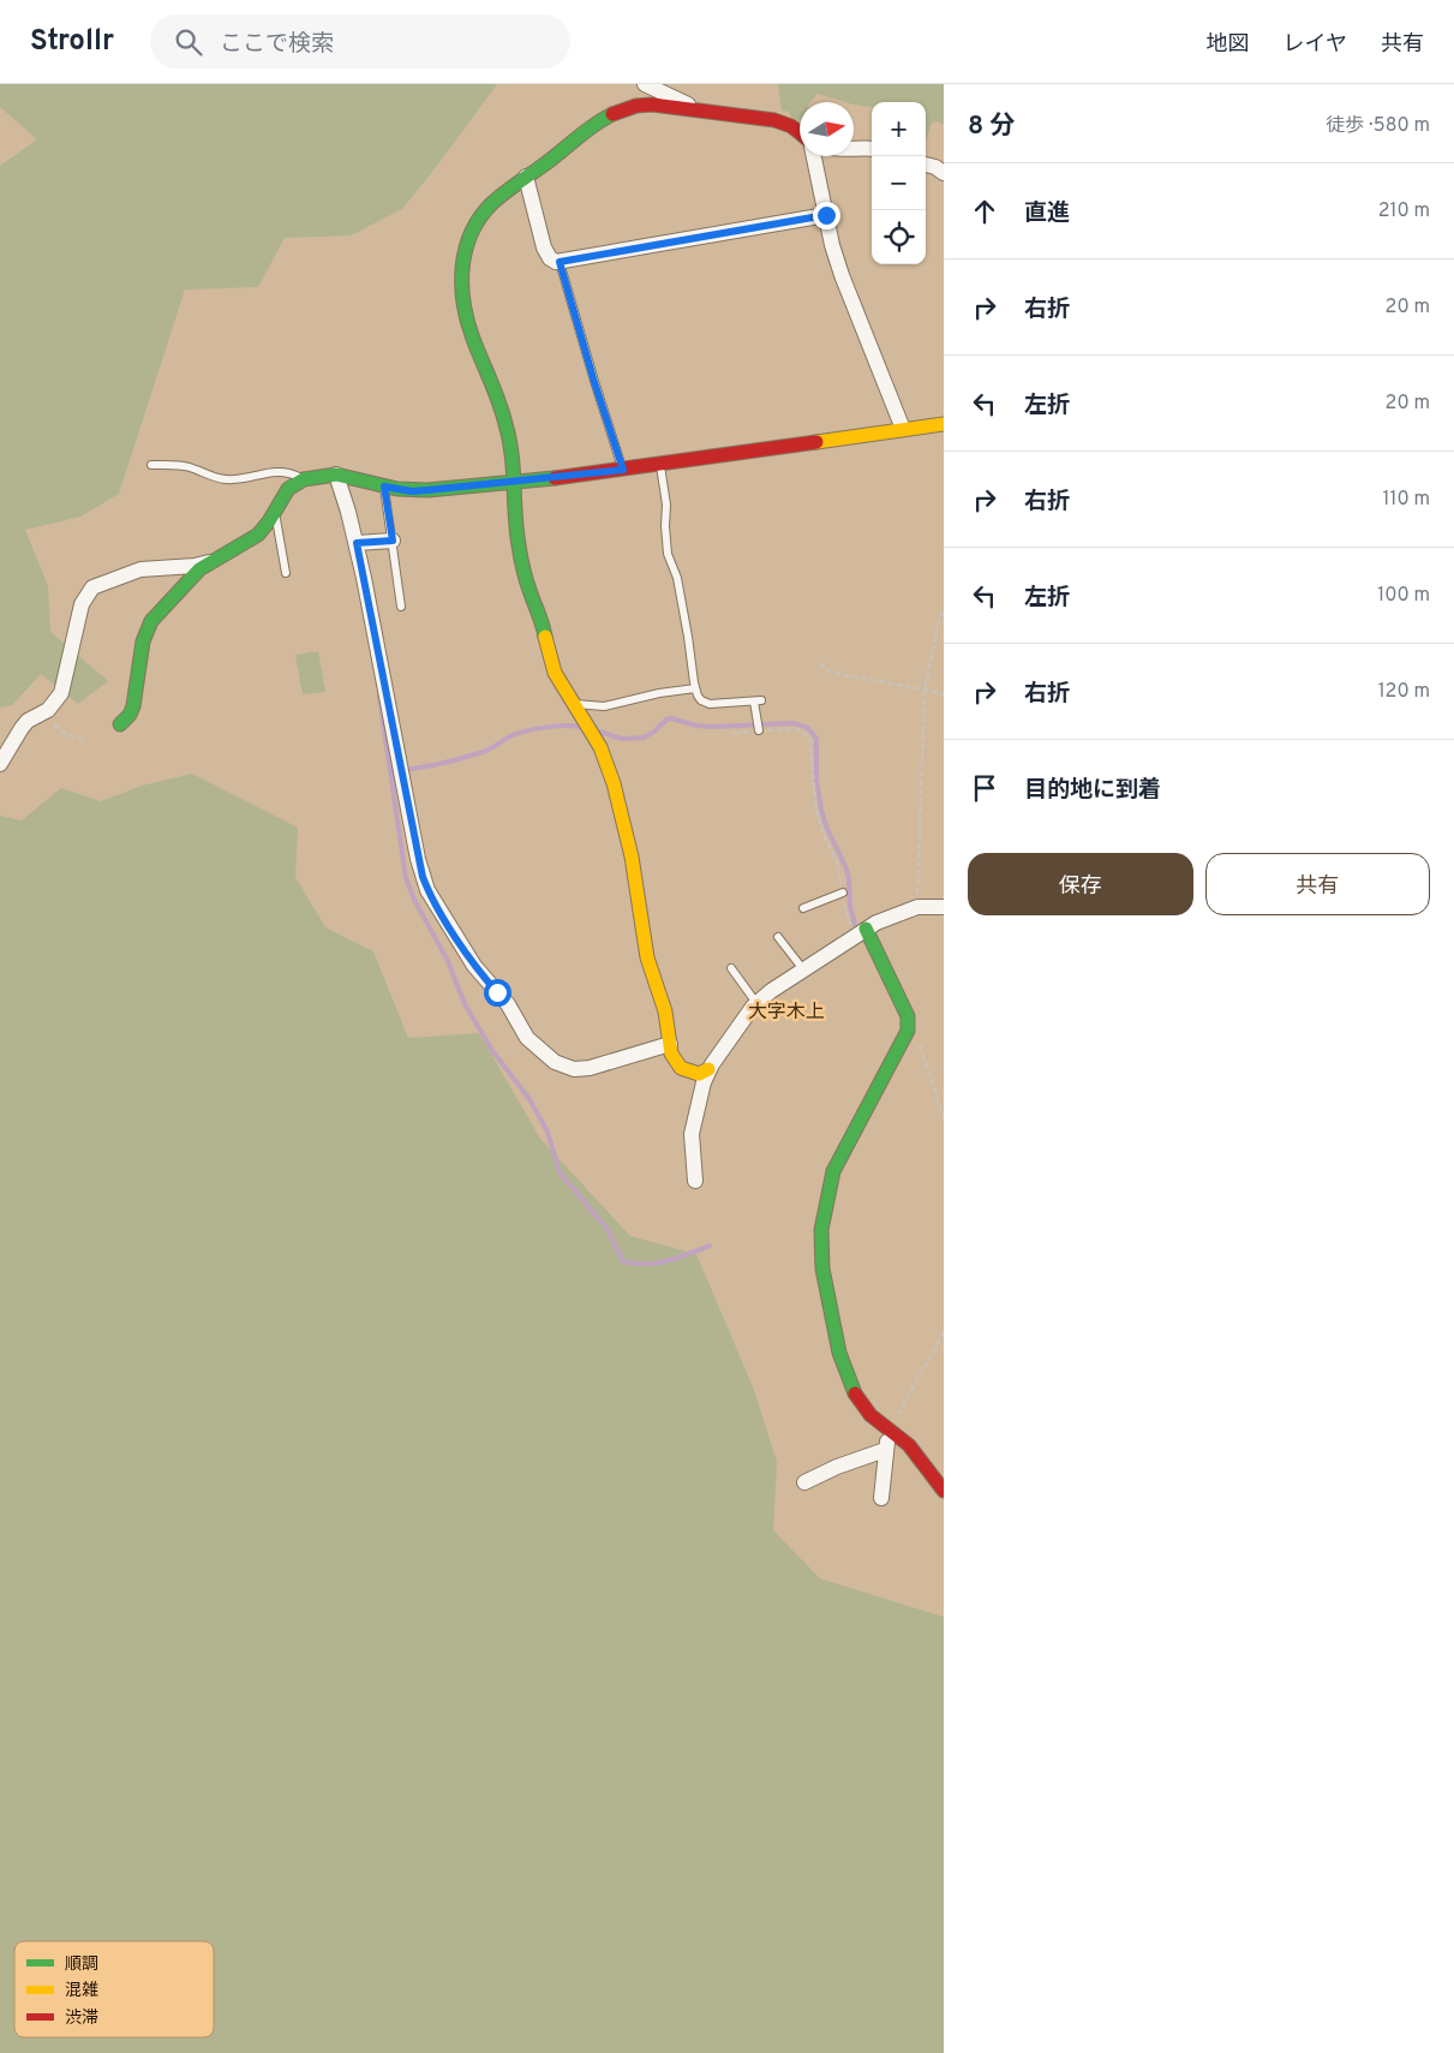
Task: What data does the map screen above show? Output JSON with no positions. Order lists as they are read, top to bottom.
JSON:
{
  "districts": ["大字木上"],
  "legend": ["順調", "混雑", "渋滞"],
  "north": "right",
  "page": {
    "header": "Strollr",
    "search": "ここで検索",
    "nav": ["地図", "レイヤ", "共有"],
    "heading": ["8 分", "徒歩 · 580 m"],
    "map_buttons": ["+", "−"],
    "list": [
      ["直進", "210 m"],
      ["右折", "20 m"],
      ["左折", "20 m"],
      ["右折", "110 m"],
      ["左折", "100 m"],
      ["右折", "120 m"],
      "目的地に到着"
    ],
    "buttons": ["保存", "共有"]
  }
}
